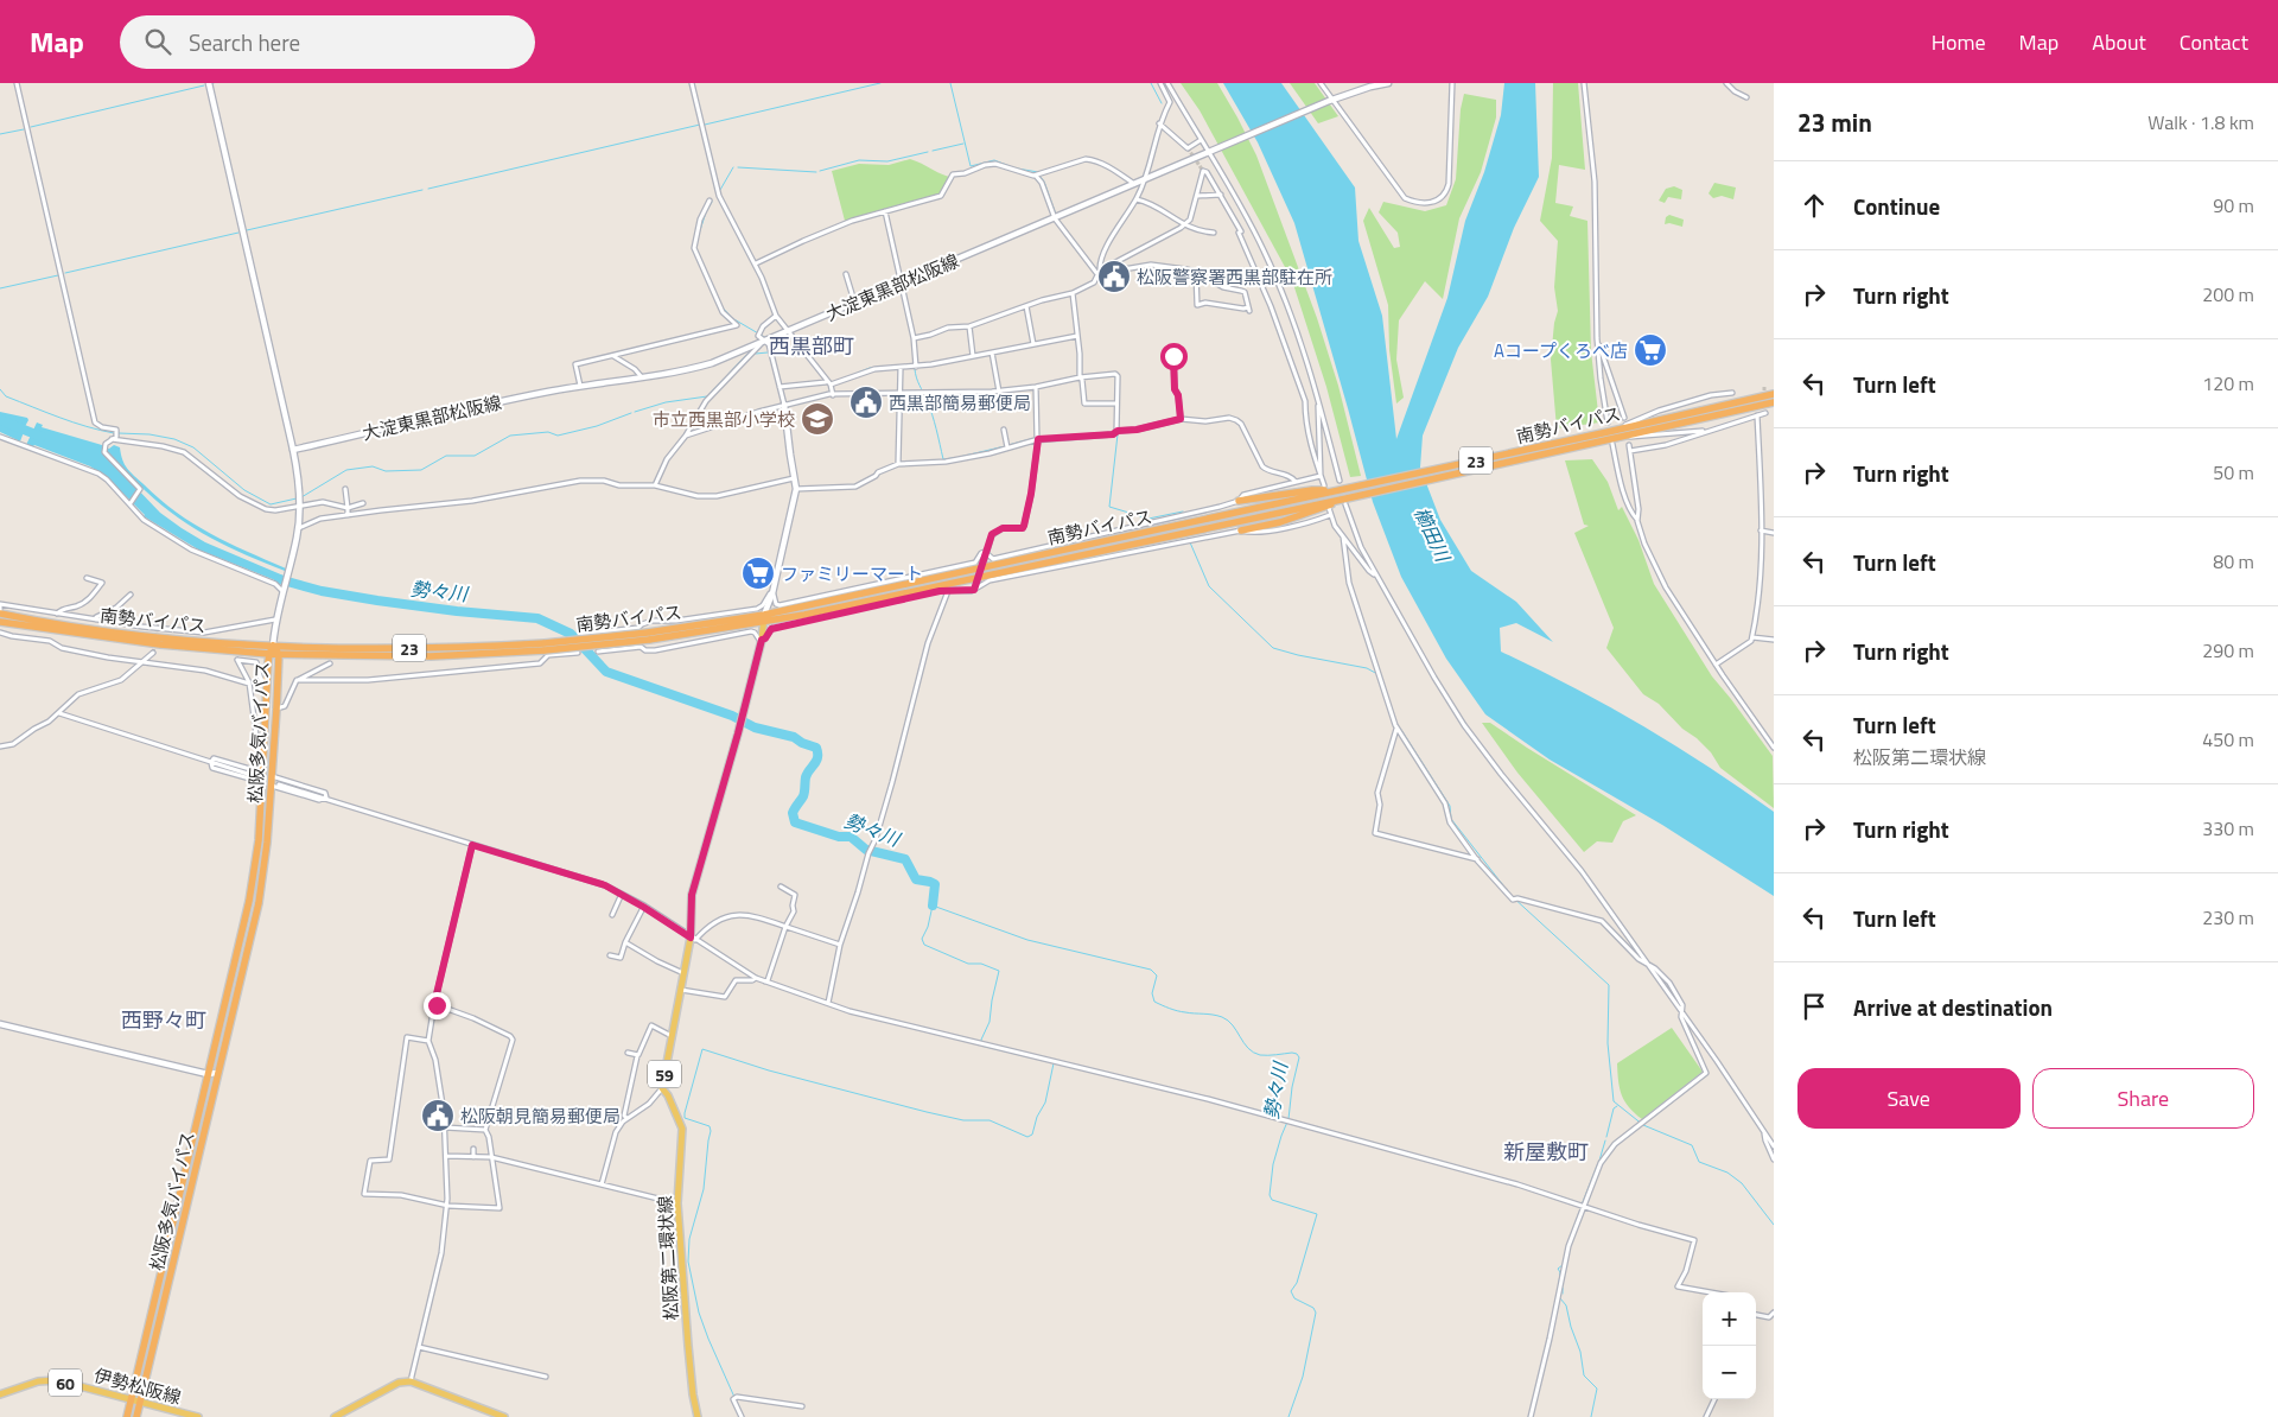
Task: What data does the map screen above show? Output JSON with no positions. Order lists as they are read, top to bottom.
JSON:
{
  "streets": {
    "highway": ["南勢バイパス", "23", "松阪多気バイパス"],
    "main road": [
      "大淀東黒部松阪線",
      "59",
      "松阪第二環状線",
      "60",
      "伊勢松阪線"
    ]
  },
  "crossings": [
    ["南勢バイパス", "松阪多気バイパス"],
    ["南勢バイパス", "59"],
    ["松阪多気バイパス", "伊勢松阪線"],
    ["59", "松阪第二環状線"]
  ],
  "districts": ["西黒部町", "西野々町", "新屋敷町"],
  "water": ["櫛田川", "勢々川"],
  "places": {
    "public building": ["松阪警察署西黒部駐在所", "西黒部簡易郵便局", "松阪朝見簡易郵便局"],
    "supermarket": ["Aコープくろべ店", "ファミリーマート"],
    "school or university": ["市立西黒部小学校"]
  },
  "page": {
    "header": "Map",
    "search": "Search here",
    "nav": [
      "Home",
      "Map",
      "About",
      "Contact"
    ],
    "heading": ["23 min", "Walk · 1.8 km"],
    "list": [
      ["Continue", "90 m"],
      ["Turn right", "200 m"],
      ["Turn left", "120 m"],
      ["Turn right", "50 m"],
      ["Turn left", "80 m"],
      ["Turn right", "290 m"],
      ["Turn left", "松阪第二環状線", "450 m"],
      ["Turn right", "330 m"],
      ["Turn left", "230 m"],
      "Arrive at destination"
    ],
    "buttons": ["Save", "Share"],
    "map_buttons": ["+", "−"]
  }
}
